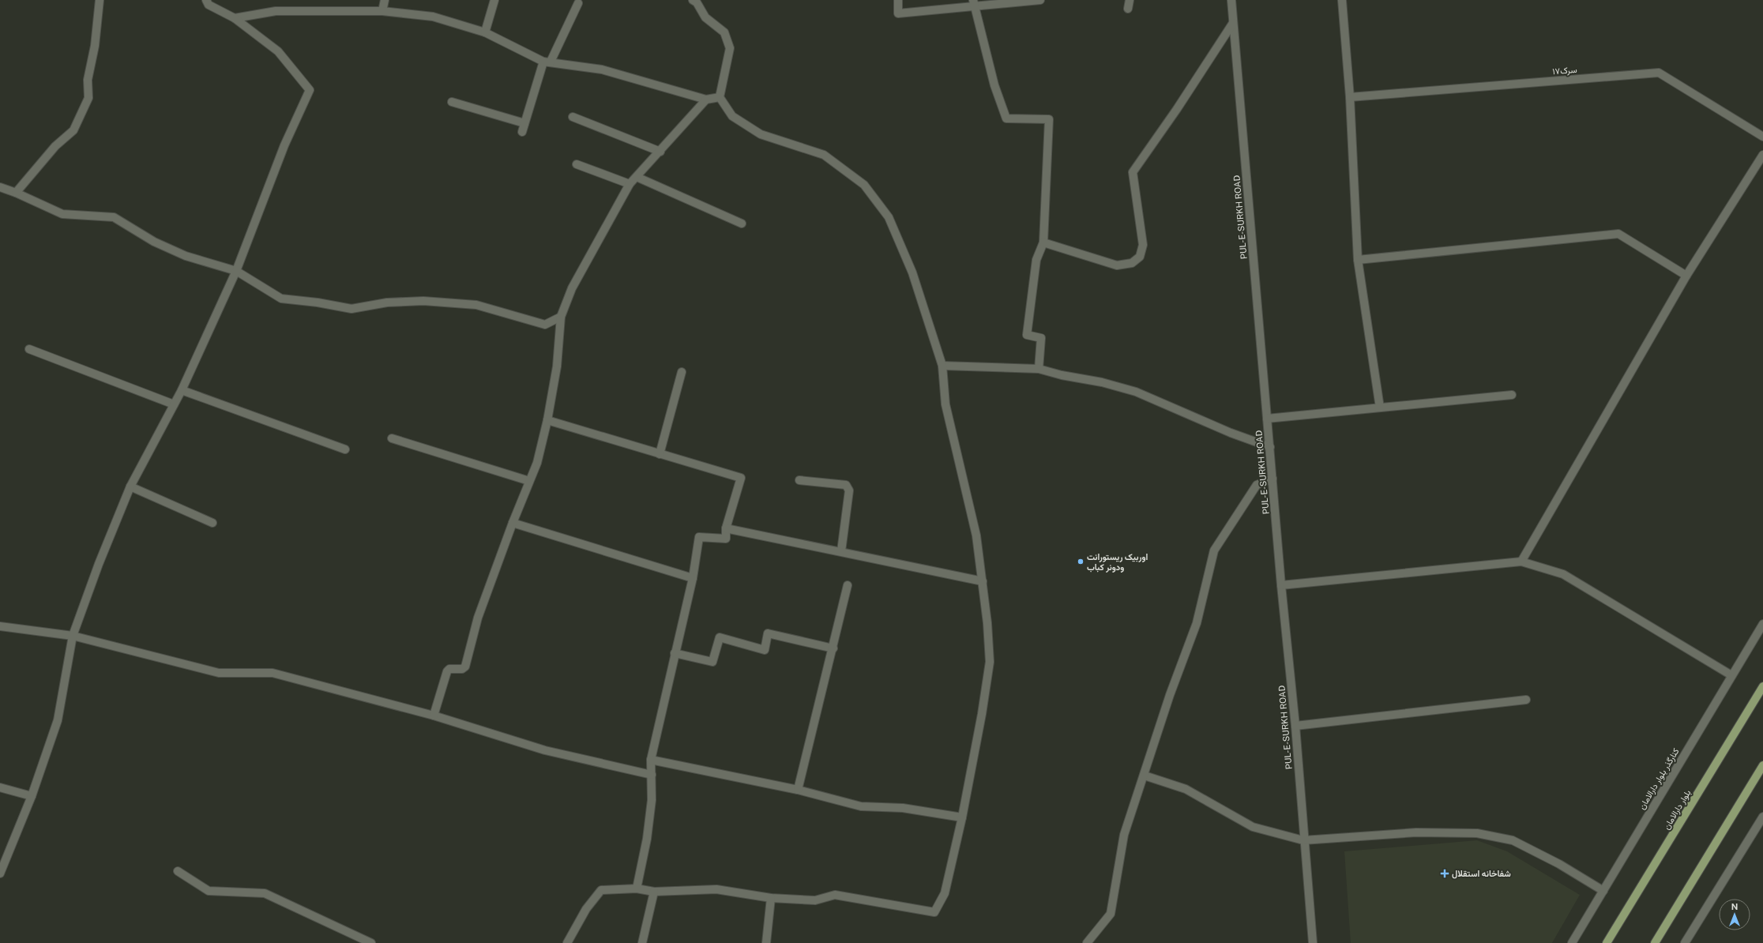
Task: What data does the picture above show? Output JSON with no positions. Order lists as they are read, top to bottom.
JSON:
{
  "streets": {
    "main road": ["بلوار دارالامان"],
    "street": ["سرک۱۷", "PUL-E-SURKH ROAD", "کنارگذر بلوار دارالامان"]
  },
  "places": {
    "other": ["اوربیک ریستورانت ودونر کباب"],
    "health": ["شفاخانه استقلال"]
  },
  "north": "top"
}
